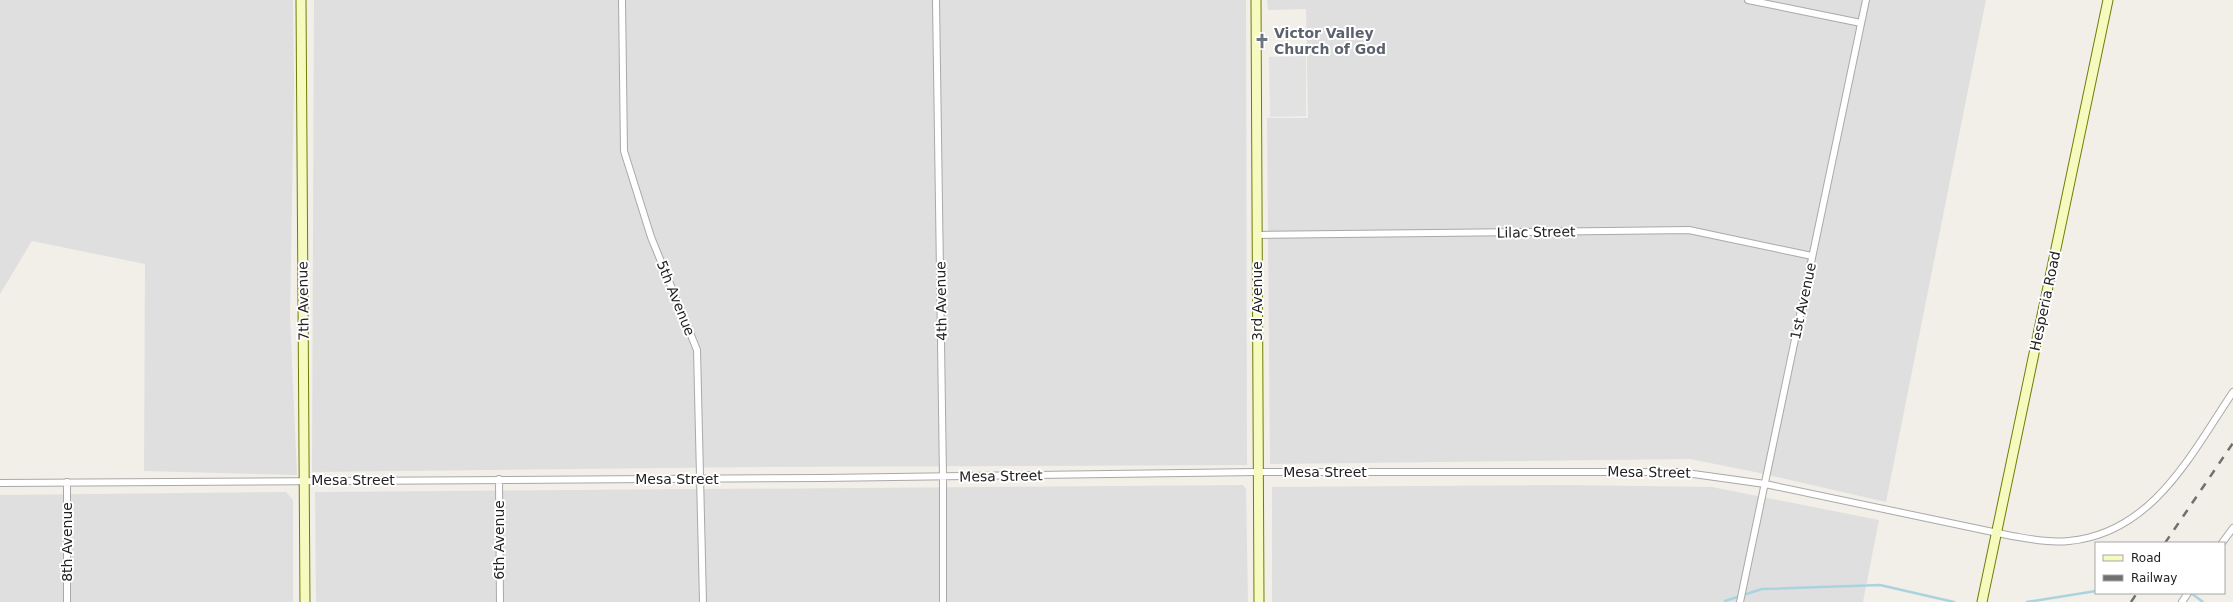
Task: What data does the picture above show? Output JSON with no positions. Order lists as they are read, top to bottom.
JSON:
{
  "streets": {
    "street": [
      "Lilac Street",
      "5th Avenue",
      "7th Avenue",
      "4th Avenue",
      "3rd Avenue",
      "1st Avenue",
      "Hesperia Road",
      "Mesa Street",
      "6th Avenue",
      "8th Avenue"
    ]
  },
  "crossings": [
    ["Lilac Street", "3rd Avenue"],
    ["Lilac Street", "1st Avenue"],
    ["5th Avenue", "Mesa Street"],
    ["7th Avenue", "Mesa Street"],
    ["4th Avenue", "Mesa Street"],
    ["3rd Avenue", "Mesa Street"],
    ["1st Avenue", "Mesa Street"],
    ["Hesperia Road", "Mesa Street"],
    ["Mesa Street", "6th Avenue"],
    ["Mesa Street", "8th Avenue"]
  ],
  "places": {
    "church": ["Victor Valley Church of God"]
  },
  "legend": ["Road", "Railway"]
}
